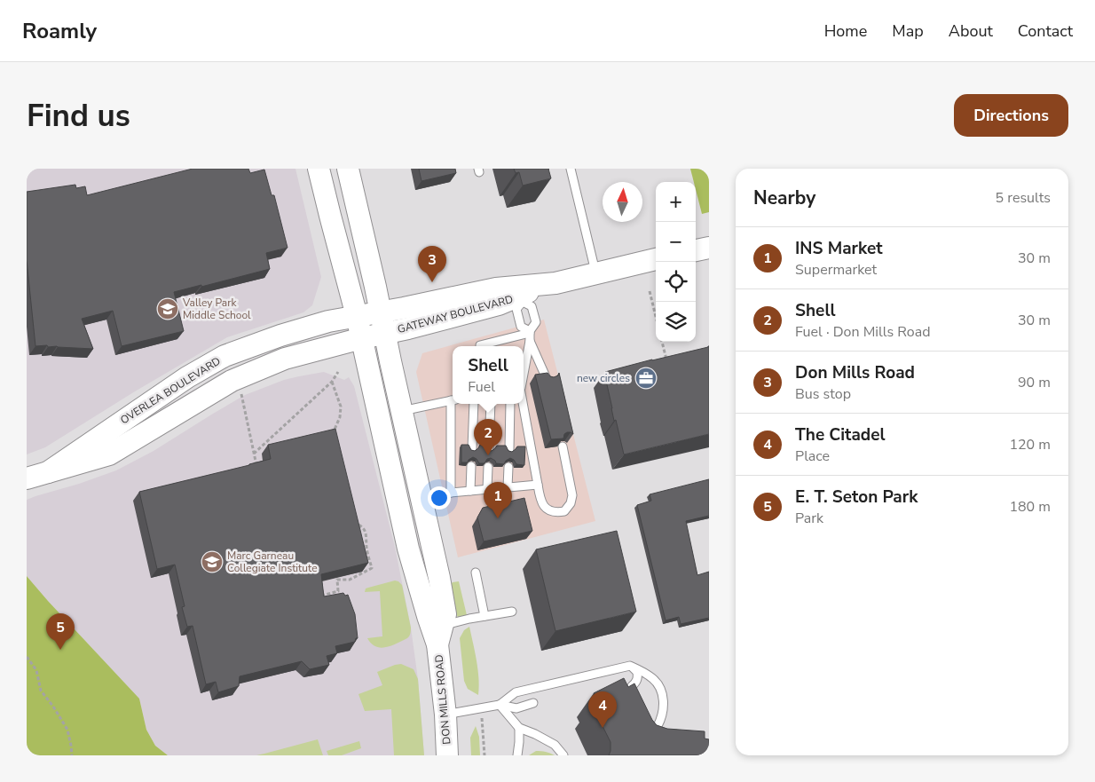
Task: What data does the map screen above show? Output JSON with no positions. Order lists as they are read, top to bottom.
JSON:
{
  "streets": {
    "main road": ["GATEWAY BOULEVARD", "OVERLEA BOULEVARD", "DON MILLS ROAD"]
  },
  "crossings": [
    ["GATEWAY BOULEVARD", "OVERLEA BOULEVARD"],
    ["GATEWAY BOULEVARD", "DON MILLS ROAD"],
    ["OVERLEA BOULEVARD", "DON MILLS ROAD"]
  ],
  "places": {
    "school or university": ["Valley Park Middle School", "Marc Garneau Collegiate Institute"],
    "office": ["new circles"]
  },
  "north": "top",
  "page": {
    "header": "Roamly",
    "nav": [
      "Home",
      "Map",
      "About",
      "Contact"
    ],
    "buttons": "Directions",
    "title": "Find us",
    "heading": ["Nearby", "5 results"],
    "map_buttons": ["+", "−"],
    "list": [
      {
        "mark": "1",
        "name": "INS Market",
        "note": "Supermarket",
        "value": "30 m"
      },
      {
        "mark": "2",
        "name": "Shell",
        "note": "Fuel · Don Mills Road",
        "value": "30 m"
      },
      {
        "mark": "3",
        "name": "Don Mills Road",
        "note": "Bus stop",
        "value": "90 m"
      },
      {
        "mark": "4",
        "name": "The Citadel",
        "note": "Place",
        "value": "120 m"
      },
      {
        "mark": "5",
        "name": "E. T. Seton Park",
        "note": "Park",
        "value": "180 m"
      }
    ],
    "pins": [
      "3",
      "2",
      "1",
      "5",
      "4"
    ],
    "popup": ["Shell", "Fuel"]
  }
}
